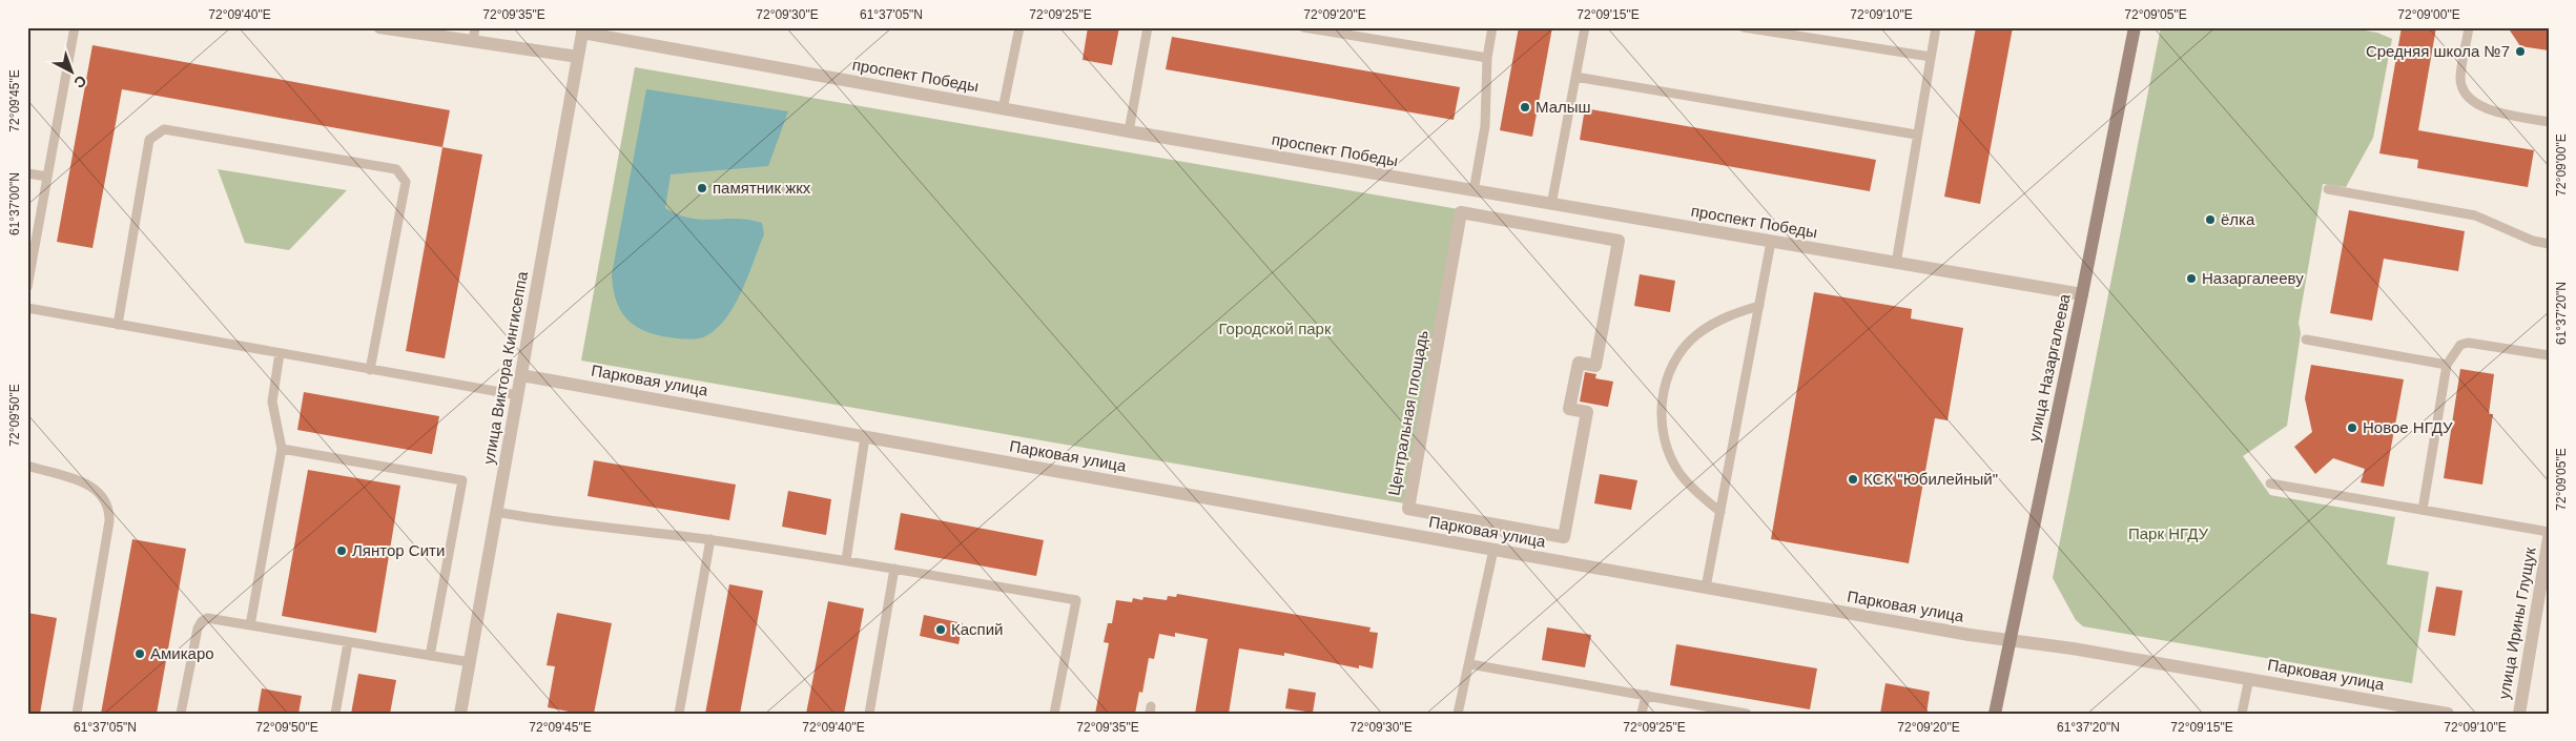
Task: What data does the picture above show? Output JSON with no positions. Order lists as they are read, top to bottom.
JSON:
{
  "streets": {
    "main road": ["улица Назаргалеева"],
    "street": [
      "проспект Победы",
      "улица Виктора Кингисеппа",
      "Парковая улица",
      "Центральная площадь",
      "улица Ирины Глущук"
    ]
  },
  "crossings": [
    ["проспект Победы", "улица Виктора Кингисеппа"],
    ["проспект Победы", "улица Назаргалеева"],
    ["улица Виктора Кингисеппа", "Парковая улица"],
    ["улица Назаргалеева", "Парковая улица"]
  ],
  "parks": ["Городской парк", "Парк НГДУ"],
  "places": [
    "Средняя школа №7",
    "Малыш",
    "памятник жкх",
    "ёлка",
    "Назаргалееву",
    "Новое НГДУ",
    "КСК \"Юбилейный\"",
    "Лянтор Сити",
    "Каспий",
    "Амикаро"
  ],
  "north": "bottom right",
  "coordinates": [
    "72°09'40\"E",
    "72°09'35\"E",
    "72°09'30\"E",
    "61°37'05\"N",
    "72°09'25\"E",
    "72°09'20\"E",
    "72°09'15\"E",
    "72°09'10\"E",
    "72°09'05\"E",
    "72°09'00\"E",
    "72°09'45\"E",
    "61°37'00\"N",
    "61°37'20\"N",
    "72°09'50\"E"
  ]
}
